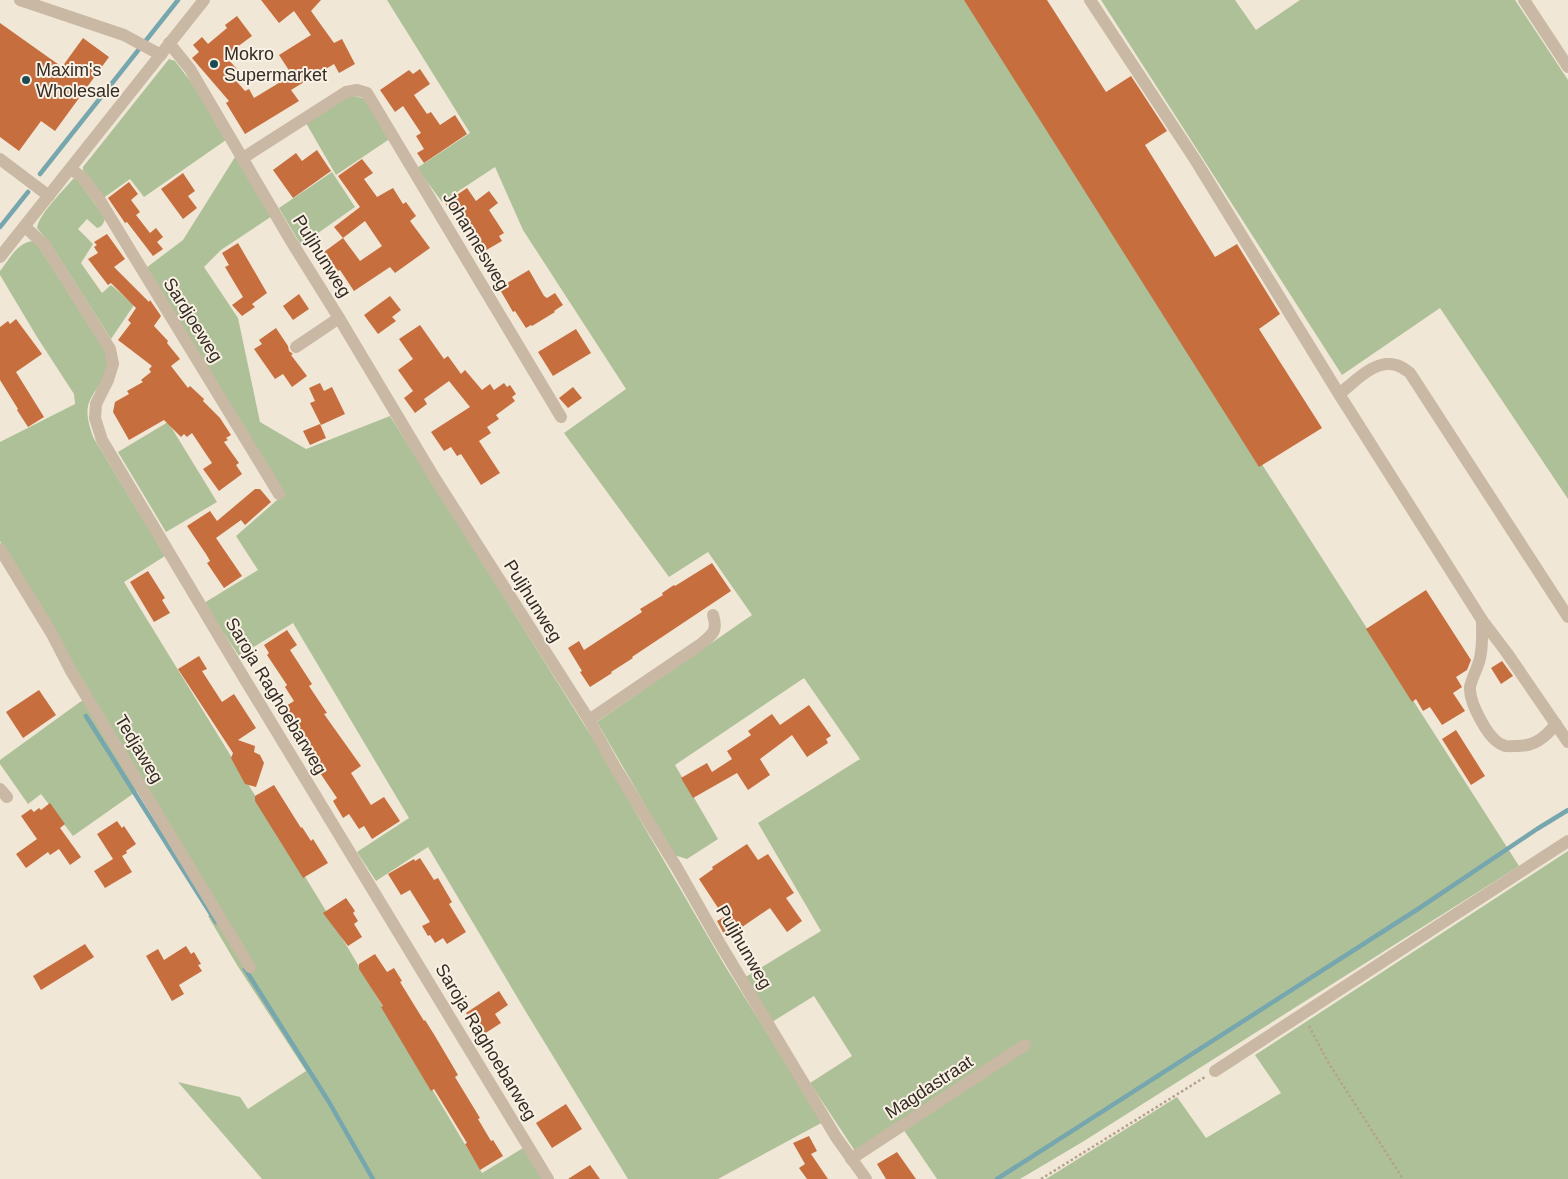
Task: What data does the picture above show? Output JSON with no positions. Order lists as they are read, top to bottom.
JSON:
{
  "streets": {
    "street": [
      "Johannesweg",
      "Puljhunweg",
      "Sardjoeweg",
      "Saroja Raghoebarweg",
      "Tedjaweg",
      "Magdastraat"
    ]
  },
  "crossings": [
    ["Johannesweg", "Puljhunweg"],
    ["Puljhunweg", "Magdastraat"]
  ],
  "places": ["Mokro Supermarket", "Maxim's Wholesale"]
}
